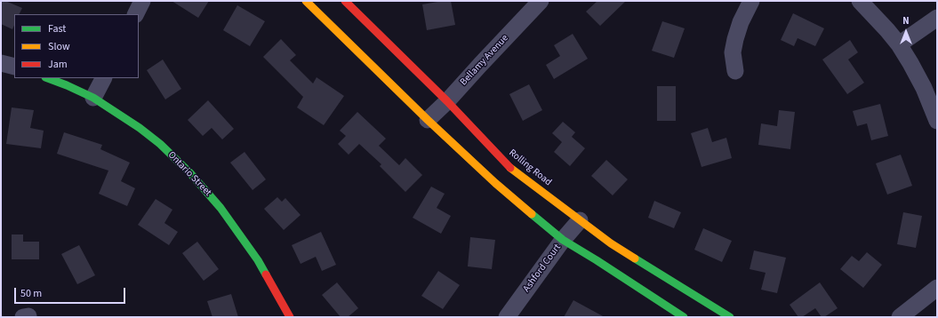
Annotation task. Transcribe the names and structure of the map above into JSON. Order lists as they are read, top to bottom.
{
  "streets": {
    "main road": ["Rolling Road", "Ontario Street"],
    "street": ["Bellamy Avenue", "Ashford Court"]
  },
  "crossings": [
    ["Bellamy Avenue", "Rolling Road"],
    ["Rolling Road", "Ashford Court"]
  ],
  "legend": ["Fast", "Slow", "Jam"],
  "scale_bar": "50 m",
  "north": "top"
}
